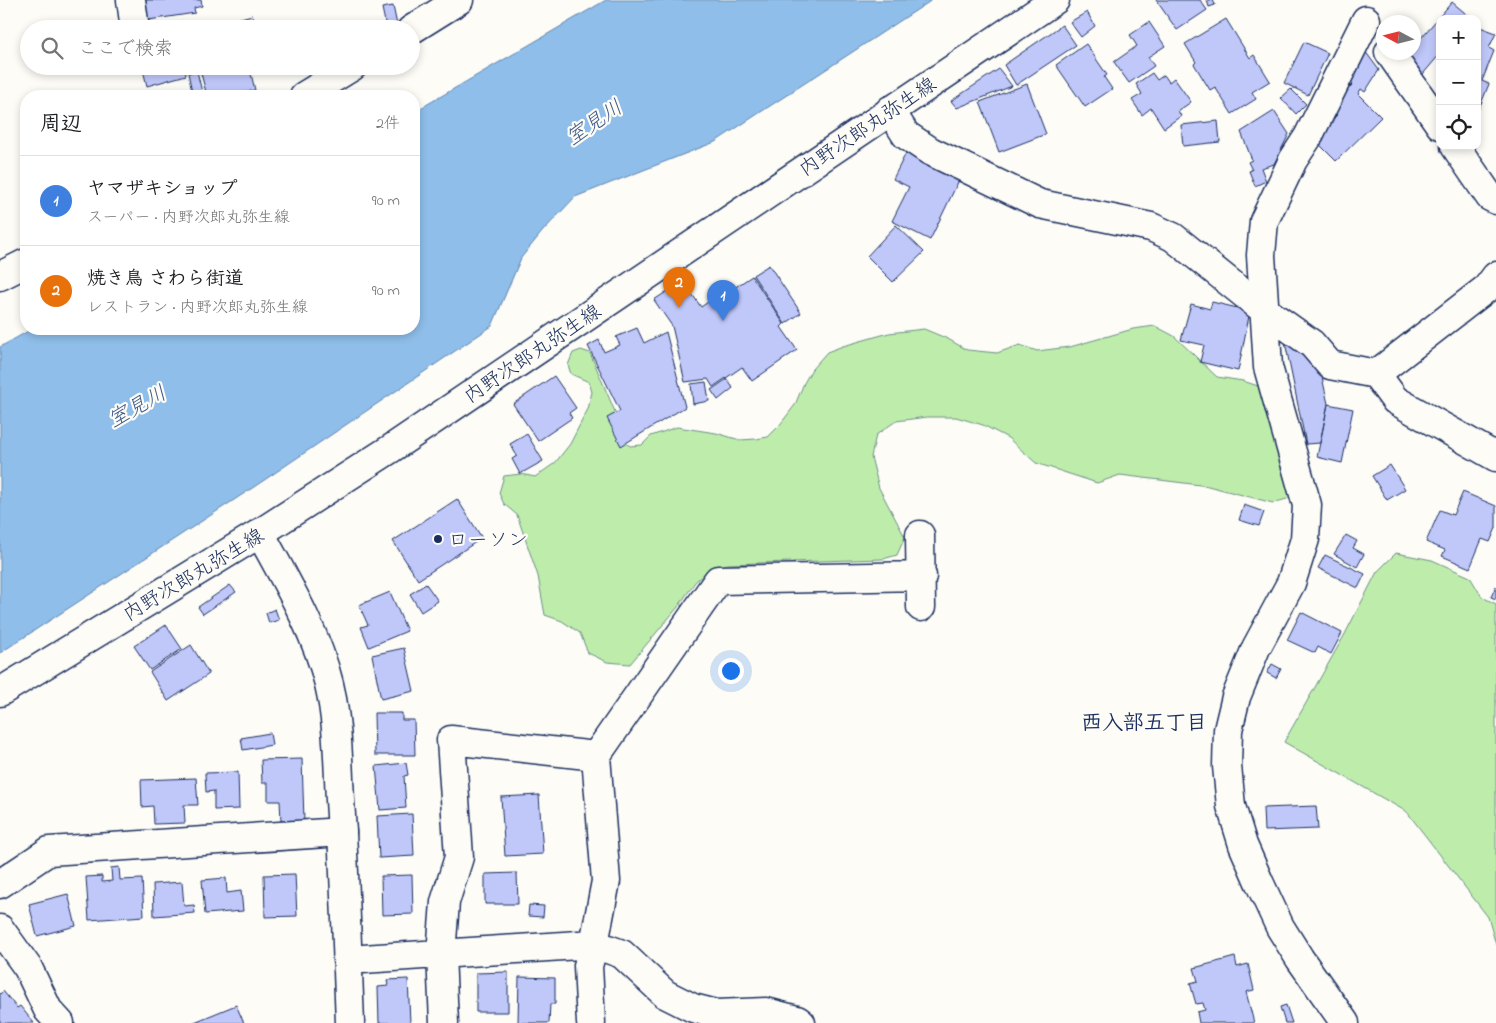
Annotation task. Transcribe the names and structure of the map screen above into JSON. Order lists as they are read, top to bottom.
{
  "streets": {
    "street": ["内野次郎丸弥生線"]
  },
  "districts": ["西入部五丁目"],
  "water": ["室見川"],
  "places": ["ローソン"],
  "north": "left",
  "page": {
    "map_buttons": ["+", "−"],
    "search": "ここで検索",
    "heading": ["周辺", "2件"],
    "list": [
      {
        "mark": "1",
        "name": "ヤマザキショップ",
        "note": "スーパー · 内野次郎丸弥生線",
        "value": "90 m"
      },
      {
        "mark": "2",
        "name": "焼き鳥 さわら街道",
        "note": "レストラン · 内野次郎丸弥生線",
        "value": "90 m"
      }
    ],
    "pins": ["2", "1"]
  }
}
